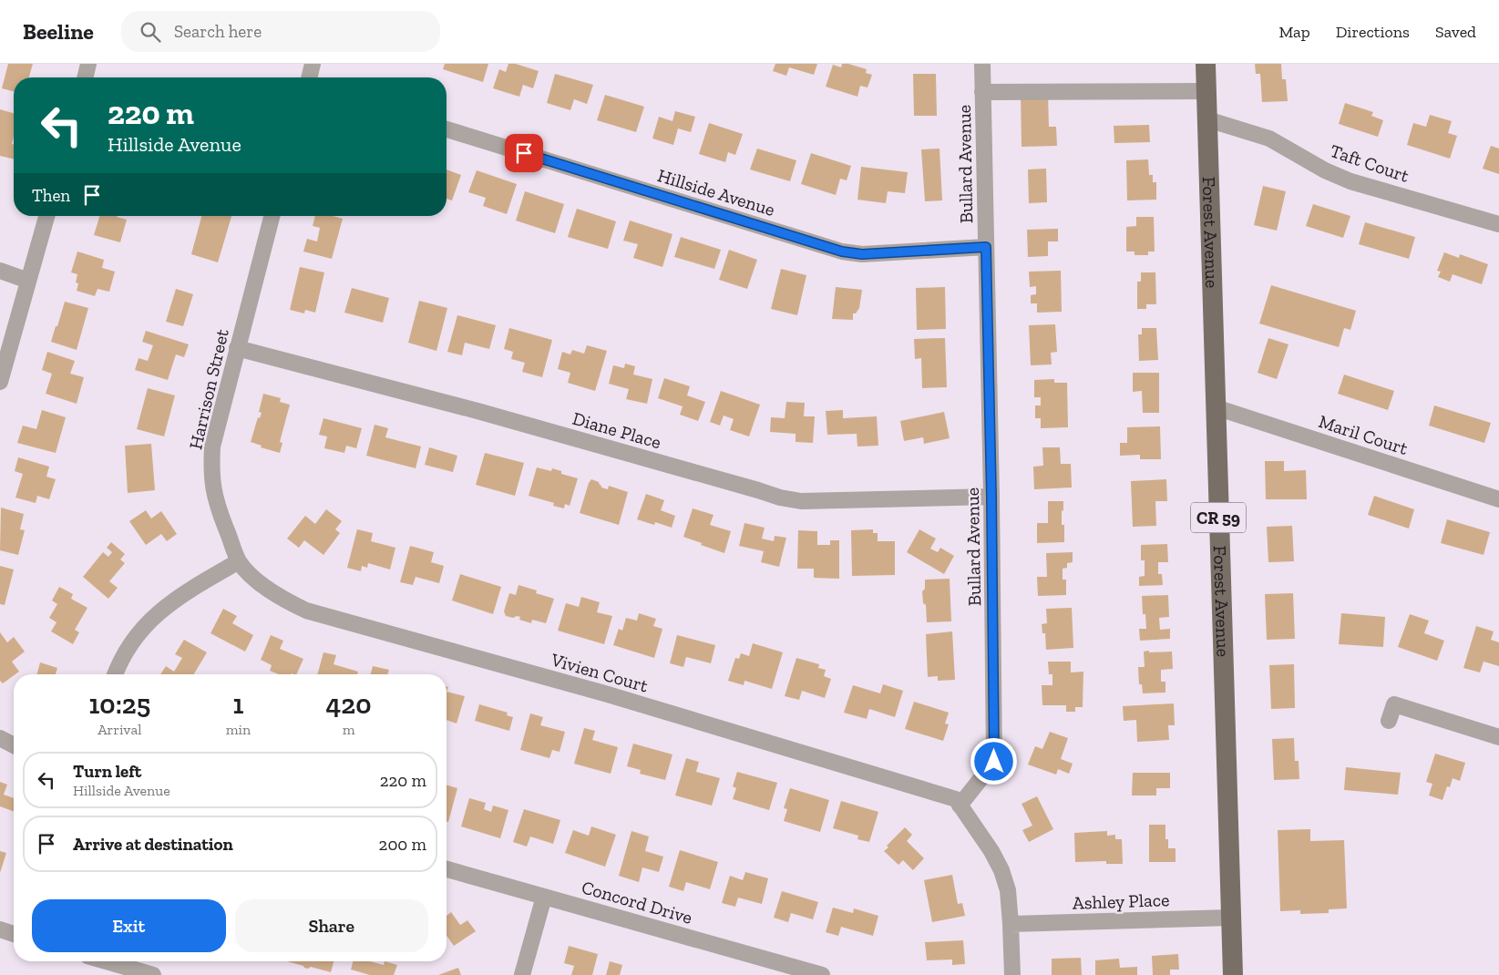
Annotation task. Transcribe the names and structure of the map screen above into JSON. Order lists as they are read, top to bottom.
{
  "streets": {
    "main road": ["Forest Avenue", "CR 59"],
    "street": [
      "Taft Court",
      "Bullard Avenue",
      "Hillside Avenue",
      "Harrison Street",
      "Diane Place",
      "Maril Court",
      "Vivien Court",
      "Ashley Place",
      "Concord Drive"
    ]
  },
  "crossings": [
    ["Taft Court", "Forest Avenue"],
    ["Bullard Avenue", "Hillside Avenue"],
    ["Bullard Avenue", "Diane Place"],
    ["Bullard Avenue", "Vivien Court"],
    ["Forest Avenue", "Maril Court"],
    ["Forest Avenue", "Ashley Place"],
    ["Harrison Street", "Diane Place"],
    ["Harrison Street", "Vivien Court"]
  ],
  "page": {
    "header": "Beeline",
    "search": "Search here",
    "nav": ["Map", "Directions", "Saved"],
    "turn": ["220 m", "Hillside Avenue"],
    "then": "Then",
    "eta": [
      "10:25",
      "Arrival",
      "1",
      "min",
      "420",
      "m"
    ],
    "list": [
      {
        "name": "Turn left",
        "note": "Hillside Avenue",
        "value": "220 m"
      },
      {
        "name": "Arrive at destination",
        "value": "200 m"
      }
    ],
    "buttons": ["Exit", "Share"]
  }
}
